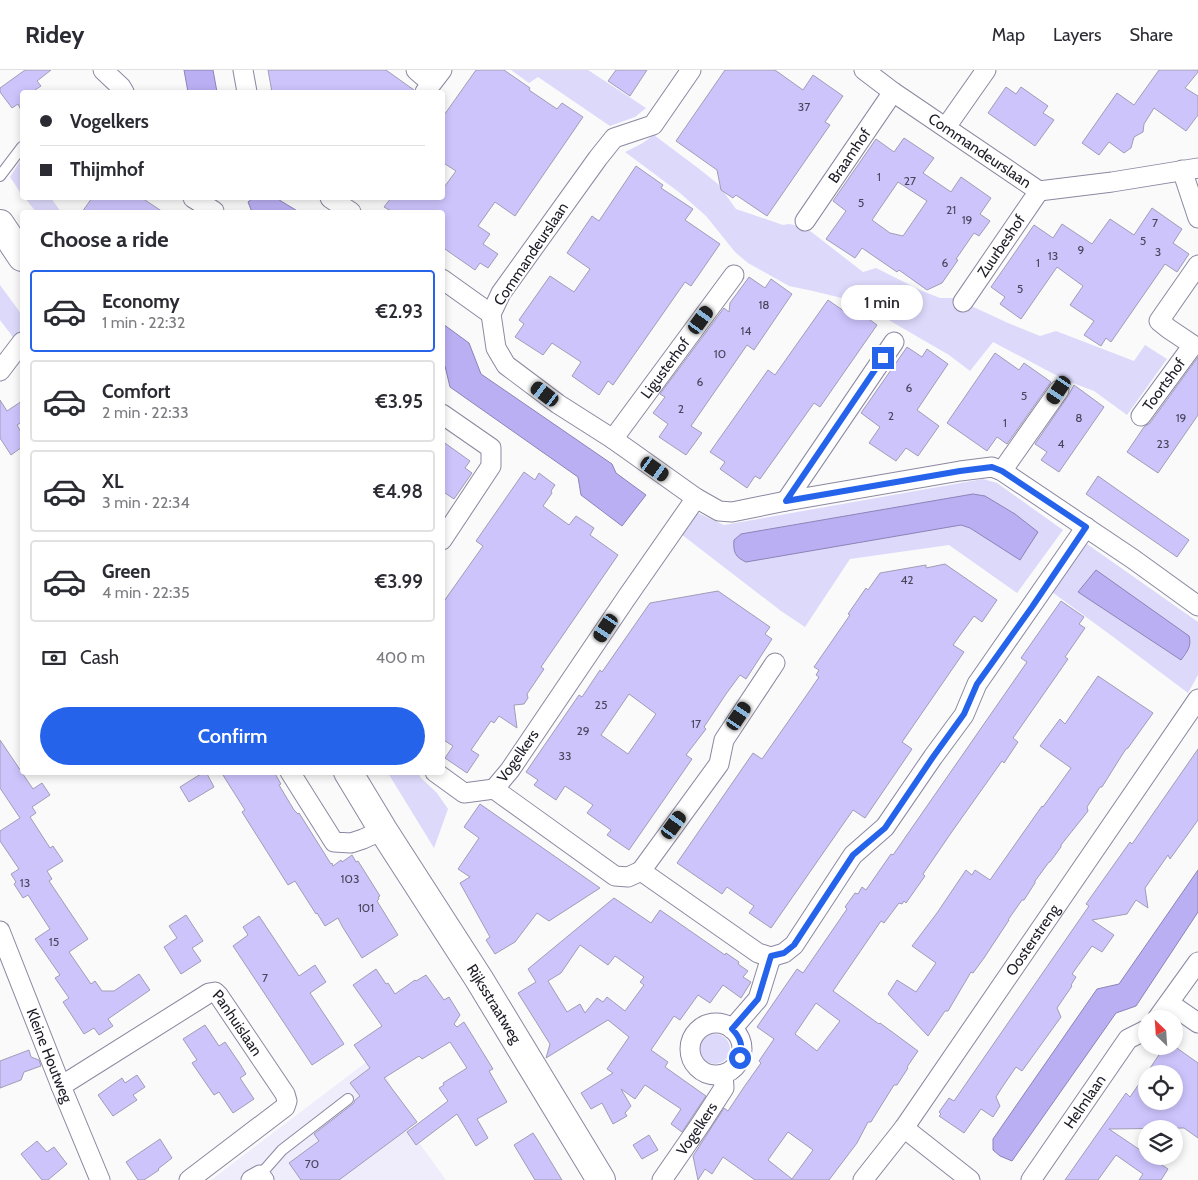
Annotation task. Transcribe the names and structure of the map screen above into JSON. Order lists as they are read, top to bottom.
{
  "streets": {
    "main road": ["Rijksstraatweg"],
    "street": [
      "Commandeurslaan",
      "Braamhof",
      "Zuurbeshof",
      "Ligusterhof",
      "Toortshof",
      "Vogelkers",
      "Oosterstreng",
      "Panhuislaan",
      "Kleine Houtweg",
      "Helmlaan"
    ]
  },
  "crossings": [
    ["Commandeurslaan", "Braamhof"],
    ["Commandeurslaan", "Zuurbeshof"],
    ["Commandeurslaan", "Ligusterhof"],
    ["Commandeurslaan", "Vogelkers"],
    ["Panhuislaan", "Kleine Houtweg"]
  ],
  "house_numbers": [
    "37",
    "1",
    "27",
    "5",
    "21",
    "19",
    "7",
    "5",
    "9",
    "3",
    "13",
    "6",
    "1",
    "5",
    "18",
    "14",
    "10",
    "6",
    "6",
    "5",
    "2",
    "2",
    "8",
    "19",
    "1",
    "4",
    "23",
    "42",
    "25",
    "17",
    "29",
    "33",
    "103",
    "13",
    "101",
    "15",
    "7",
    "70"
  ],
  "north": "top left",
  "page": {
    "header": "Ridey",
    "nav": ["Map", "Layers", "Share"],
    "banner": ["Vogelkers", "Thijmhof"],
    "heading": "Choose a ride",
    "list": [
      {
        "name": "Economy",
        "note": "1 min · 22:32",
        "value": "€2.93"
      },
      {
        "name": "Comfort",
        "note": "2 min · 22:33",
        "value": "€3.95"
      },
      {
        "name": "XL",
        "note": "3 min · 22:34",
        "value": "€4.98"
      },
      {
        "name": "Green",
        "note": "4 min · 22:35",
        "value": "€3.99"
      }
    ],
    "bubble": "1 min",
    "pay": ["Cash", "400 m"],
    "buttons": "Confirm"
  }
}
